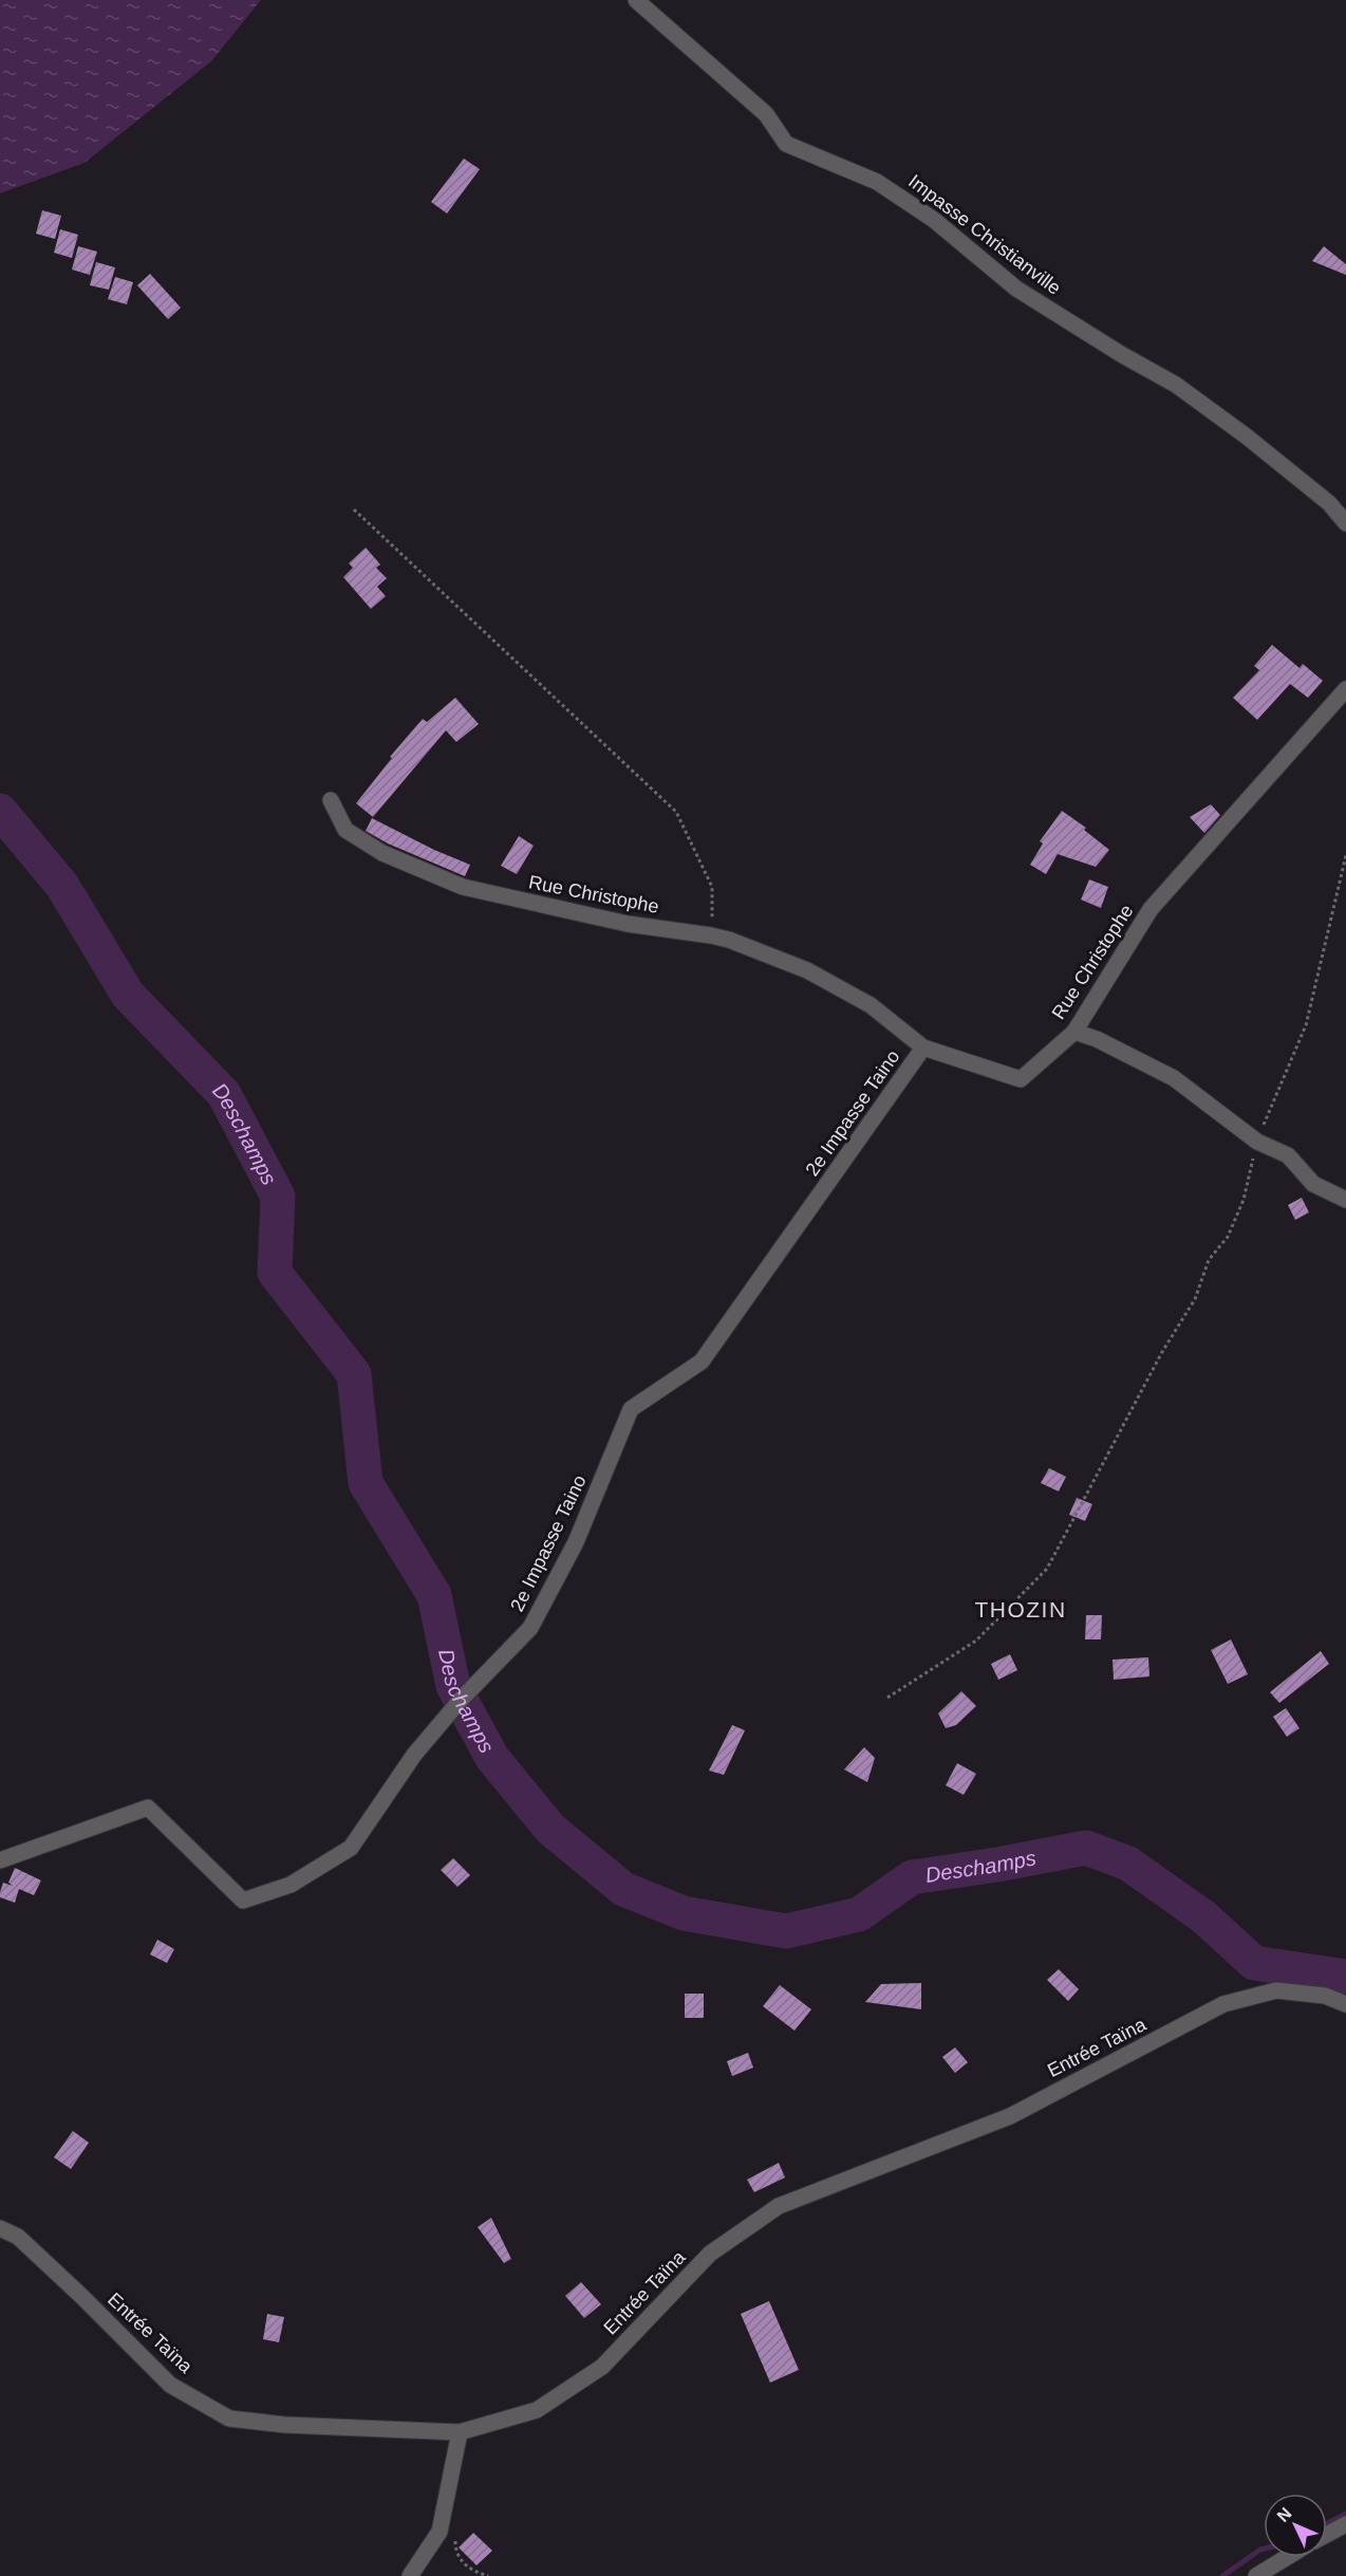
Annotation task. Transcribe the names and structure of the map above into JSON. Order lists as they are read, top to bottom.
{
  "streets": {
    "street": [
      "Impasse Christianville",
      "Rue Christophe",
      "2e Impasse Taino",
      "Entrée Taïna"
    ]
  },
  "crossings": [
    ["Rue Christophe", "2e Impasse Taino"]
  ],
  "districts": ["THOZIN"],
  "water": ["Deschamps"],
  "north": "top left"
}
